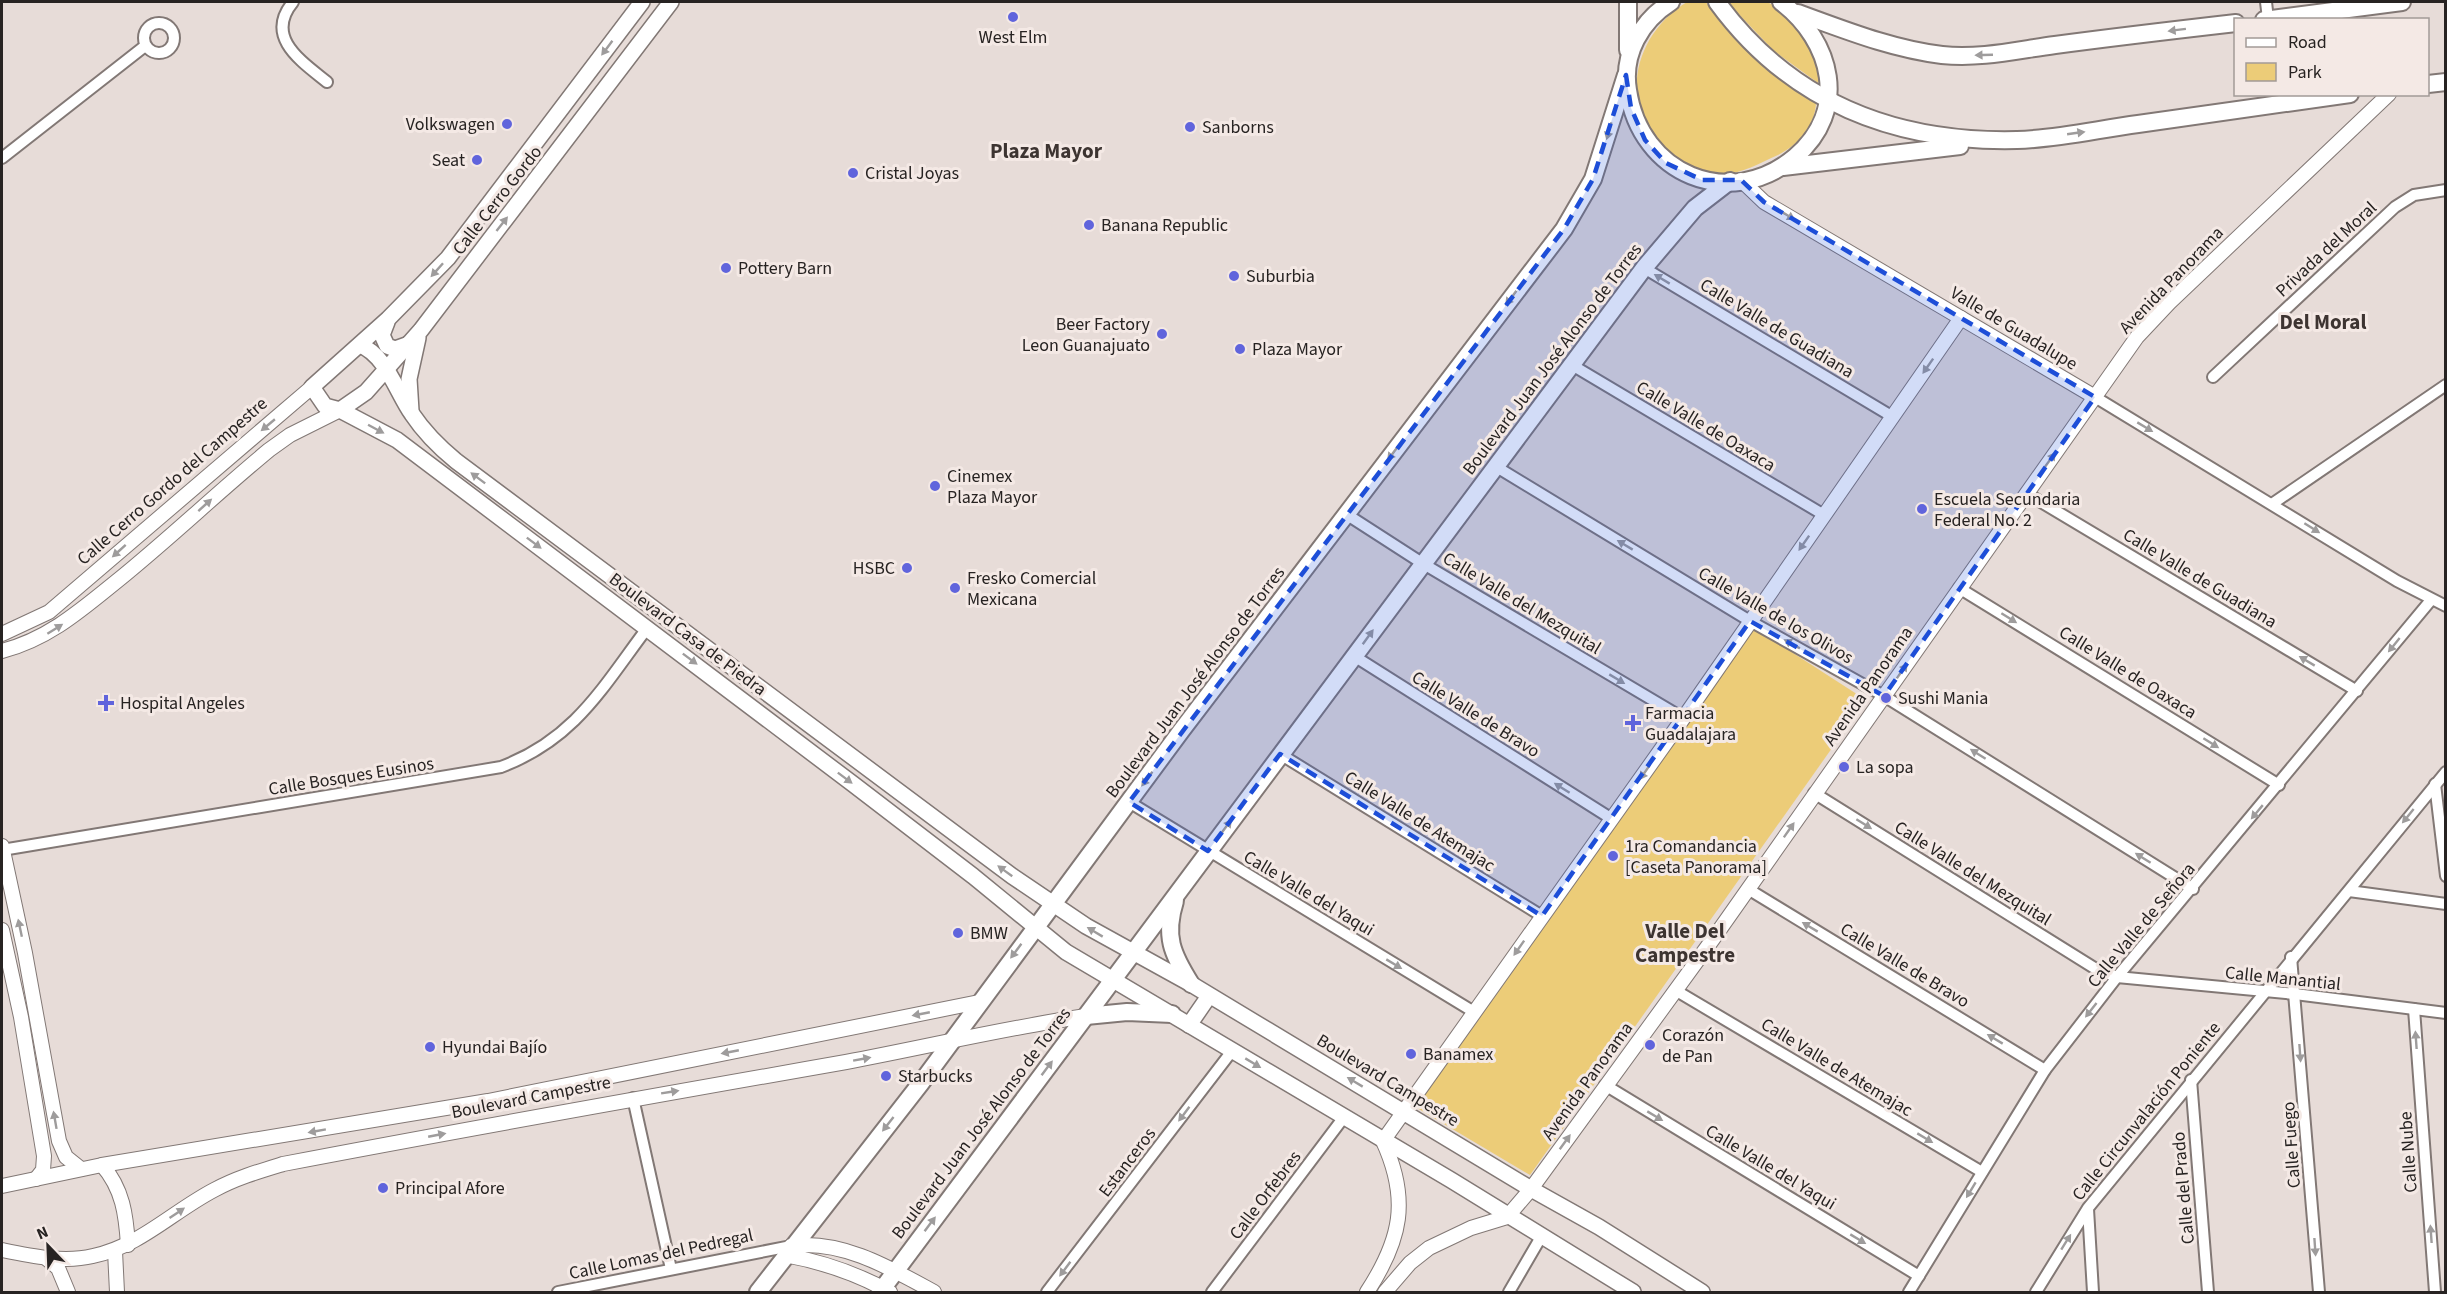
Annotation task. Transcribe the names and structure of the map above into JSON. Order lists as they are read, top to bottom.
{
  "streets": {
    "main road": [
      "Calle Cerro Gordo",
      "Boulevard Juan José Alonso de Torres",
      "Calle Cerro Gordo del Campestre",
      "Boulevard Casa de Piedra",
      "Boulevard Campestre"
    ],
    "street": [
      "Privada del Moral",
      "Avenida Panorama",
      "Calle Valle de Guadiana",
      "Valle de Guadalupe",
      "Calle Valle de Oaxaca",
      "Calle Valle del Mezquital",
      "Calle Valle de los Olivos",
      "Calle Valle de Bravo",
      "Calle Bosques Eusinos",
      "Calle Valle de Atemajac",
      "Calle Valle del Yaqui",
      "Calle Valle de Señora",
      "Calle Manantial",
      "Calle Circunvalación Poniente",
      "Calle Fuego",
      "Calle Nube",
      "Estanceros",
      "Calle del Prado",
      "Calle Orfebres",
      "Calle Lomas del Pedregal"
    ]
  },
  "crossings": [
    ["Calle Cerro Gordo", "Calle Cerro Gordo del Campestre"],
    ["Calle Cerro Gordo", "Boulevard Casa de Piedra"],
    ["Avenida Panorama", "Calle Valle de Guadiana"],
    ["Avenida Panorama", "Valle de Guadalupe"],
    ["Avenida Panorama", "Calle Valle de Oaxaca"],
    ["Avenida Panorama", "Calle Valle del Mezquital"],
    ["Avenida Panorama", "Calle Valle de los Olivos"],
    ["Avenida Panorama", "Calle Valle de Bravo"],
    ["Avenida Panorama", "Calle Valle de Atemajac"],
    ["Avenida Panorama", "Calle Valle del Yaqui"],
    ["Avenida Panorama", "Boulevard Campestre"],
    ["Calle Valle de Guadiana", "Boulevard Juan José Alonso de Torres"],
    ["Calle Valle de Guadiana", "Calle Valle de Señora"],
    ["Valle de Guadalupe", "Boulevard Juan José Alonso de Torres"],
    ["Valle de Guadalupe", "Calle Valle de Señora"],
    ["Boulevard Juan José Alonso de Torres", "Calle Valle de Oaxaca"],
    ["Boulevard Juan José Alonso de Torres", "Calle Valle del Mezquital"],
    ["Boulevard Juan José Alonso de Torres", "Calle Valle de los Olivos"],
    ["Boulevard Juan José Alonso de Torres", "Boulevard Casa de Piedra"],
    ["Boulevard Juan José Alonso de Torres", "Calle Valle de Bravo"],
    ["Boulevard Juan José Alonso de Torres", "Calle Valle de Atemajac"],
    ["Boulevard Juan José Alonso de Torres", "Calle Valle del Yaqui"],
    ["Boulevard Juan José Alonso de Torres", "Boulevard Campestre"],
    ["Boulevard Juan José Alonso de Torres", "Calle Lomas del Pedregal"],
    ["Calle Valle de Oaxaca", "Calle Valle de Señora"],
    ["Calle Cerro Gordo del Campestre", "Boulevard Casa de Piedra"],
    ["Calle Valle del Mezquital", "Calle Valle de Señora"],
    ["Calle Valle del Mezquital", "Calle Manantial"],
    ["Calle Valle de los Olivos", "Calle Valle de Señora"],
    ["Boulevard Casa de Piedra", "Calle Bosques Eusinos"],
    ["Boulevard Casa de Piedra", "Boulevard Campestre"],
    ["Calle Valle de Bravo", "Calle Valle de Señora"],
    ["Calle Valle de Atemajac", "Calle Valle de Señora"],
    ["Calle Valle del Yaqui", "Calle Valle de Señora"],
    ["Calle Valle de Señora", "Calle Manantial"],
    ["Calle Manantial", "Calle Circunvalación Poniente"],
    ["Calle Manantial", "Calle Fuego"],
    ["Calle Manantial", "Calle Nube"],
    ["Calle Circunvalación Poniente", "Calle del Prado"]
  ],
  "one_way": [
    "Calle Valle de Guadiana",
    "Valle de Guadalupe",
    "Calle Valle de Oaxaca",
    "Calle Cerro Gordo del Campestre",
    "Calle Valle del Mezquital",
    "Calle Valle de los Olivos",
    "Calle Valle de Bravo",
    "Calle Valle de Atemajac",
    "Calle Valle del Yaqui",
    "Calle Valle de Señora",
    "Calle Fuego",
    "Calle Nube",
    "Estanceros"
  ],
  "districts": ["Plaza Mayor", "Del Moral", "Valle Del Campestre"],
  "places": {
    "other": [
      "West Elm",
      "Volkswagen",
      "Sanborns",
      "Seat",
      "Cristal Joyas",
      "Banana Republic",
      "Pottery Barn",
      "Suburbia",
      "Beer Factory Leon Guanajuato",
      "Plaza Mayor",
      "Cinemex Plaza Mayor",
      "Escuela Secundaria Federal No. 2",
      "HSBC",
      "Fresko Comercial Mexicana",
      "Sushi Mania",
      "La sopa",
      "1ra Comandancia [Caseta Panorama]",
      "BMW",
      "Corazón de Pan",
      "Hyundai Bajío",
      "Banamex",
      "Starbucks",
      "Principal Afore"
    ],
    "health": ["Hospital Angeles", "Farmacia Guadalajara"]
  },
  "legend": ["Road", "Park"],
  "north": "top left"
}
